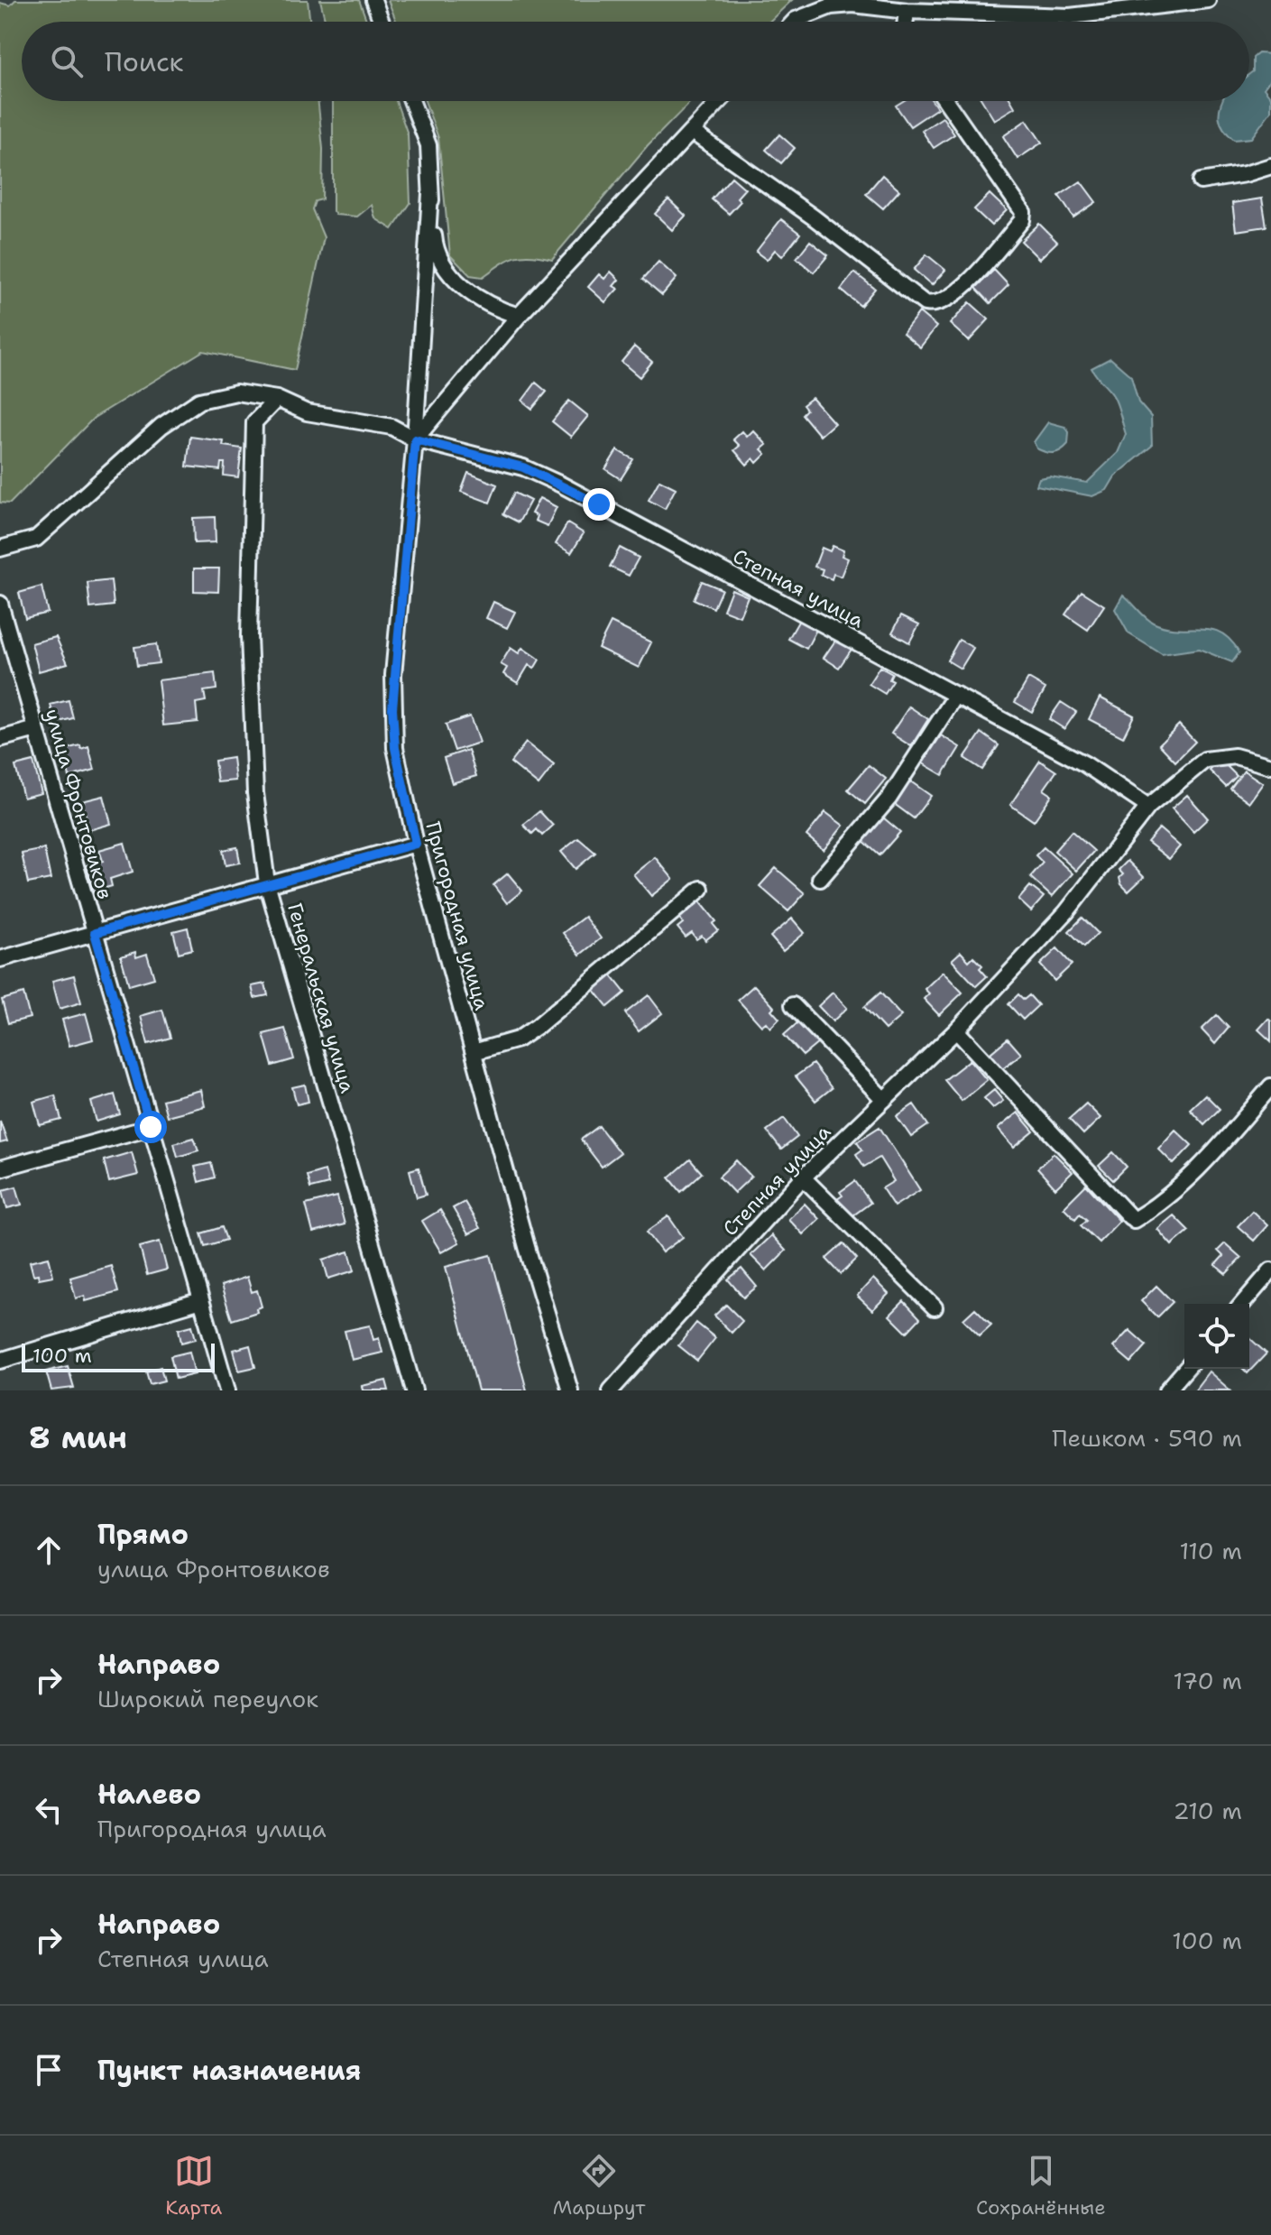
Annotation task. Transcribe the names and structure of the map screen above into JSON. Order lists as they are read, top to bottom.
{
  "streets": {
    "street": [
      "Степная улица",
      "улица Фронтовиков",
      "Пригородная улица",
      "Генеральская улица"
    ]
  },
  "crossings": [
    ["Степная улица", "Пригородная улица"],
    ["Степная улица", "Генеральская улица"]
  ],
  "scale_bar": "100 m",
  "page": {
    "search": "Поиск",
    "scale": "100 m",
    "heading": ["8 мин", "Пешком · 590 m"],
    "list": [
      ["Прямо", "улица Фронтовиков", "110 m"],
      ["Направо", "Широкий переулок", "170 m"],
      ["Налево", "Пригородная улица", "210 m"],
      ["Направо", "Степная улица", "100 m"],
      "Пункт назначения"
    ],
    "nav": ["Карта", "Маршрут", "Сохранённые"]
  }
}
